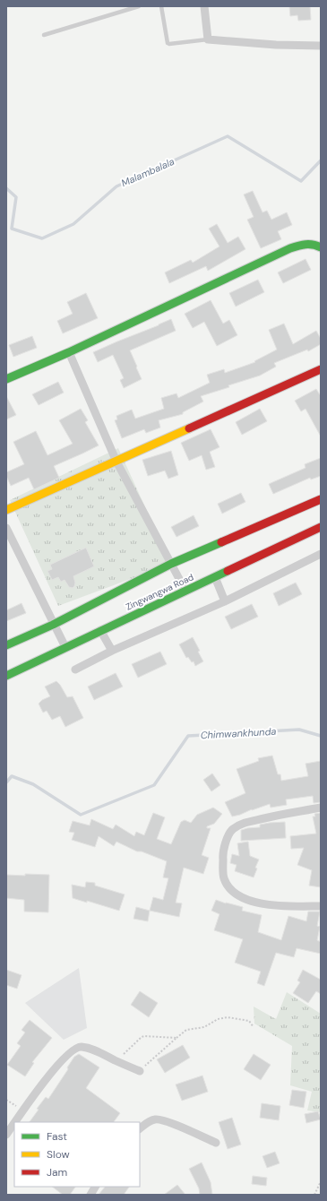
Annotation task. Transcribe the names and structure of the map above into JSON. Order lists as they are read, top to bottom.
{
  "streets": {
    "street": ["Zingwangwa Road"]
  },
  "water": ["Malambalala", "Chimwankhunda"],
  "legend": ["Fast", "Slow", "Jam"]
}
